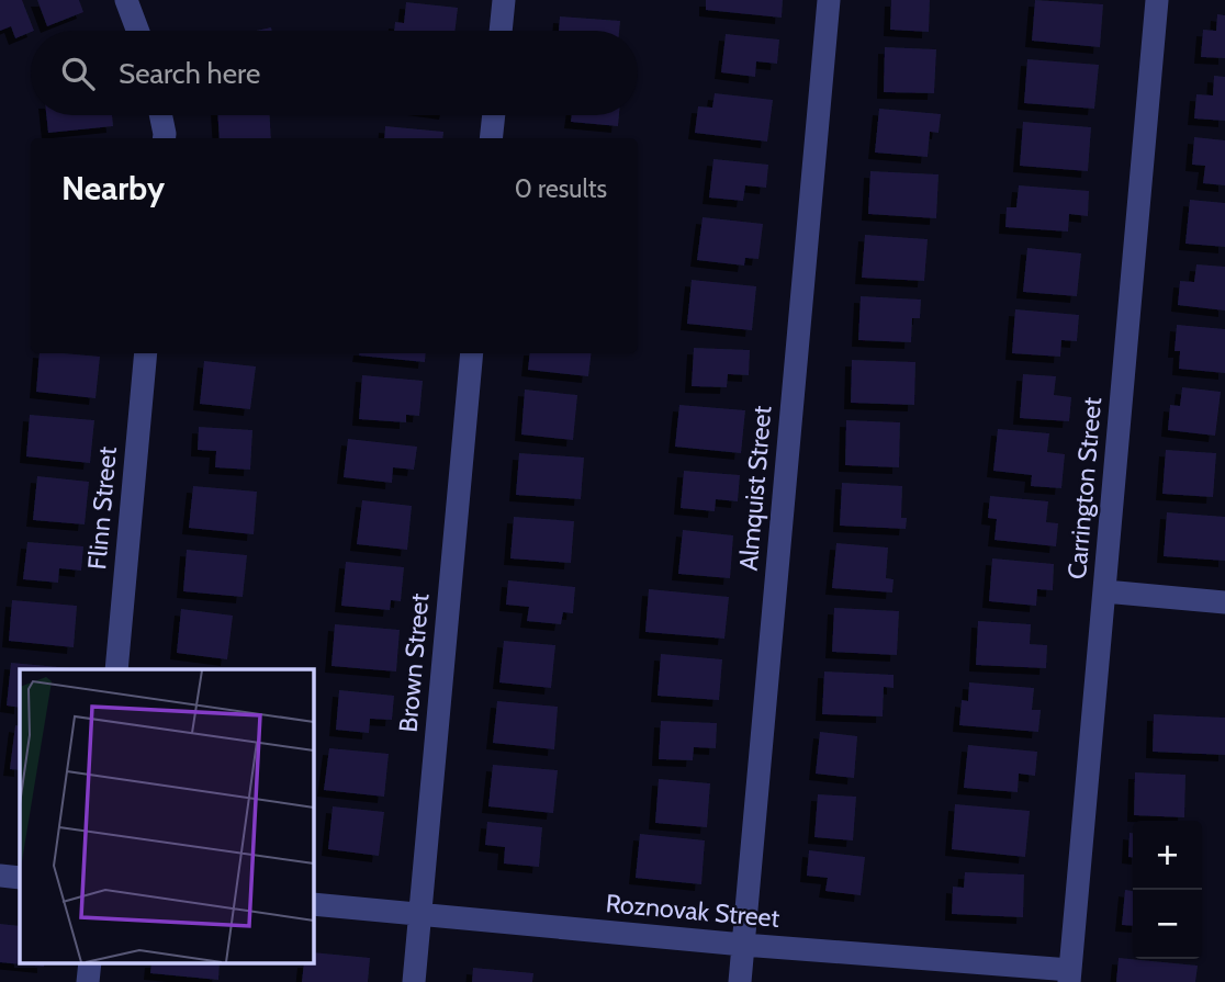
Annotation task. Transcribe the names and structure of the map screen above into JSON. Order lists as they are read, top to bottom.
{
  "streets": {
    "street": [
      "Almquist Street",
      "Carrington Street",
      "Flinn Street",
      "Brown Street",
      "Roznovak Street"
    ]
  },
  "crossings": [
    ["Almquist Street", "Roznovak Street"],
    ["Carrington Street", "Roznovak Street"],
    ["Brown Street", "Roznovak Street"]
  ],
  "page": {
    "search": "Search here",
    "heading": ["Nearby", "0 results"],
    "map_buttons": ["+", "−"]
  }
}
